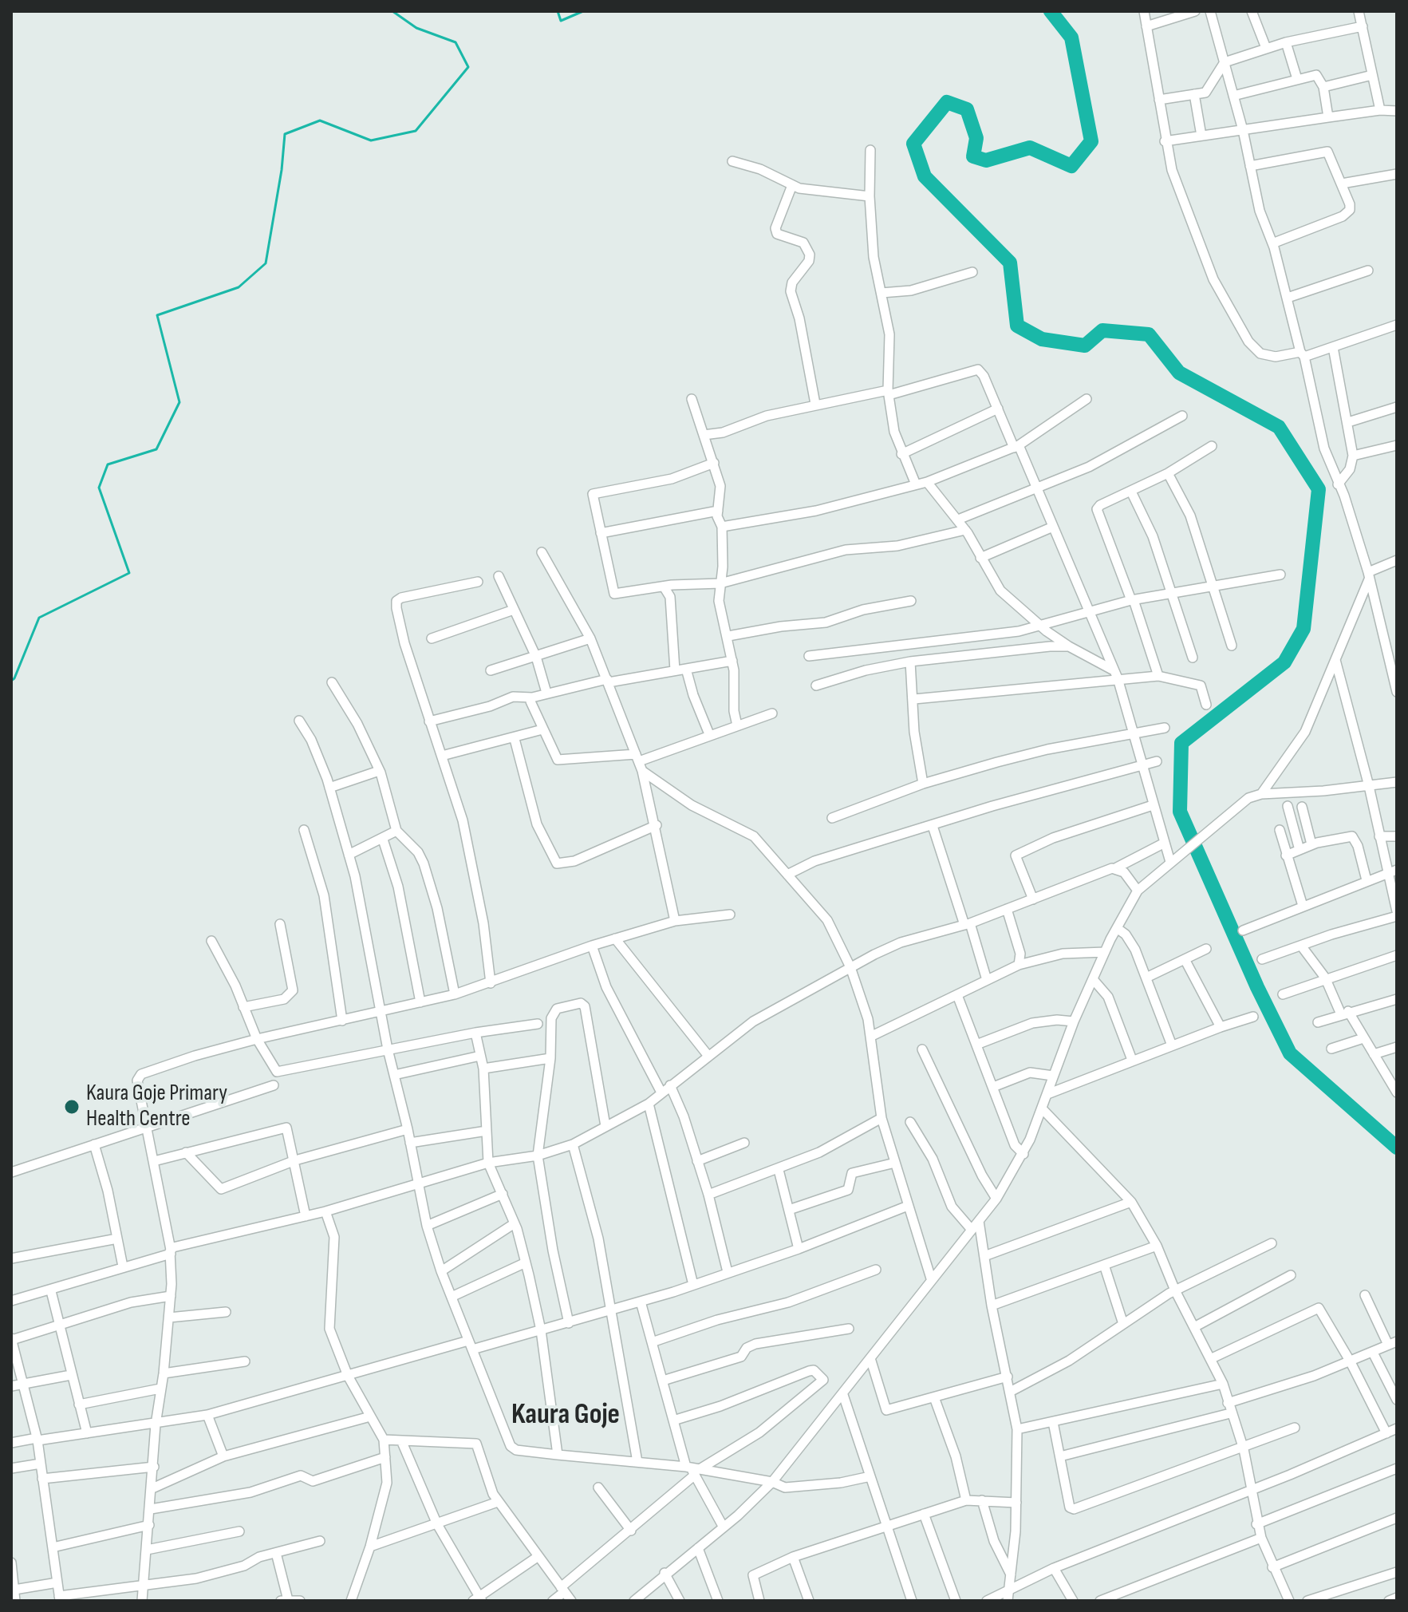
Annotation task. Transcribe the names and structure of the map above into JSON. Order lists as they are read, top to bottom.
{
  "districts": ["Kaura Goje"],
  "places": ["Kaura Goje Primary Health Centre"]
}
